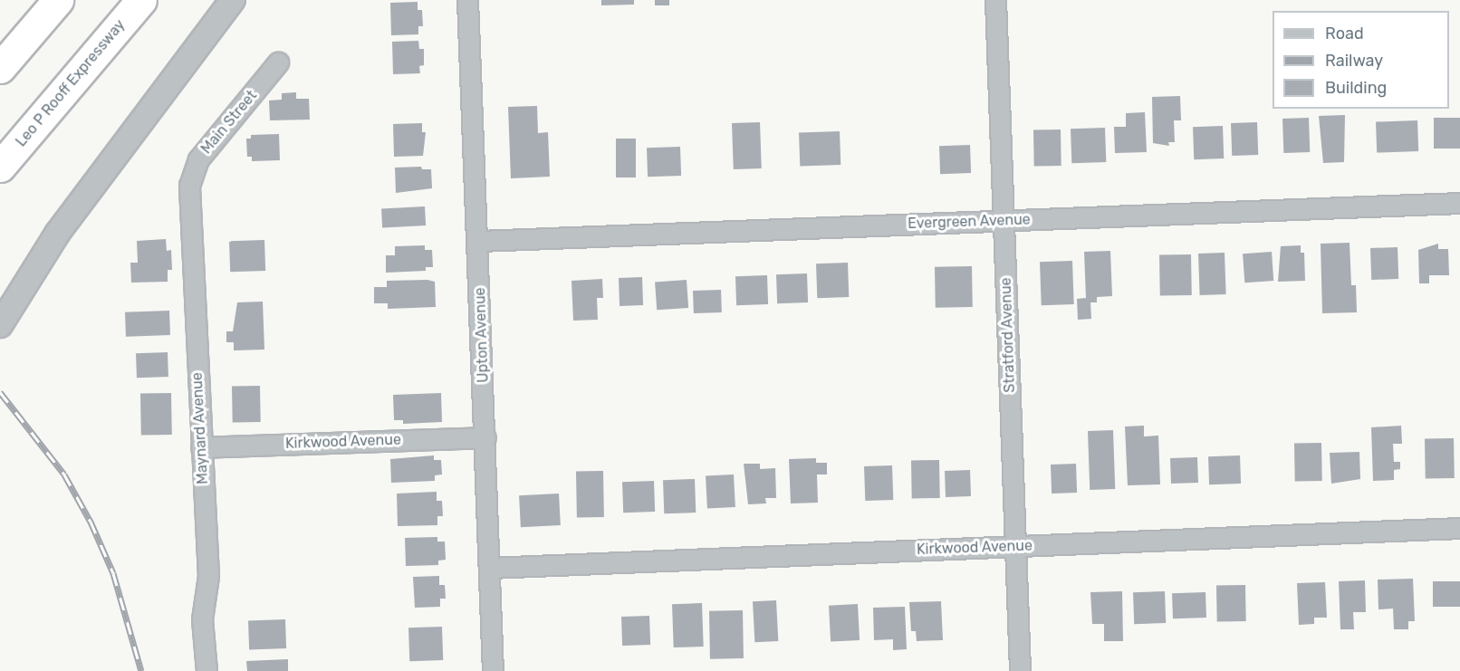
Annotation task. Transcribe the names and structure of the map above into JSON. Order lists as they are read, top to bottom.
{
  "streets": {
    "highway": ["Leo P Rooff Expressway"],
    "street": [
      "Main Street",
      "Evergreen Avenue",
      "Upton Avenue",
      "Stratford Avenue",
      "Maynard Avenue",
      "Kirkwood Avenue"
    ]
  },
  "crossings": [
    ["Main Street", "Maynard Avenue"],
    ["Evergreen Avenue", "Upton Avenue"],
    ["Evergreen Avenue", "Stratford Avenue"],
    ["Upton Avenue", "Kirkwood Avenue"],
    ["Stratford Avenue", "Kirkwood Avenue"],
    ["Maynard Avenue", "Kirkwood Avenue"]
  ],
  "legend": ["Road", "Railway", "Building"]
}
